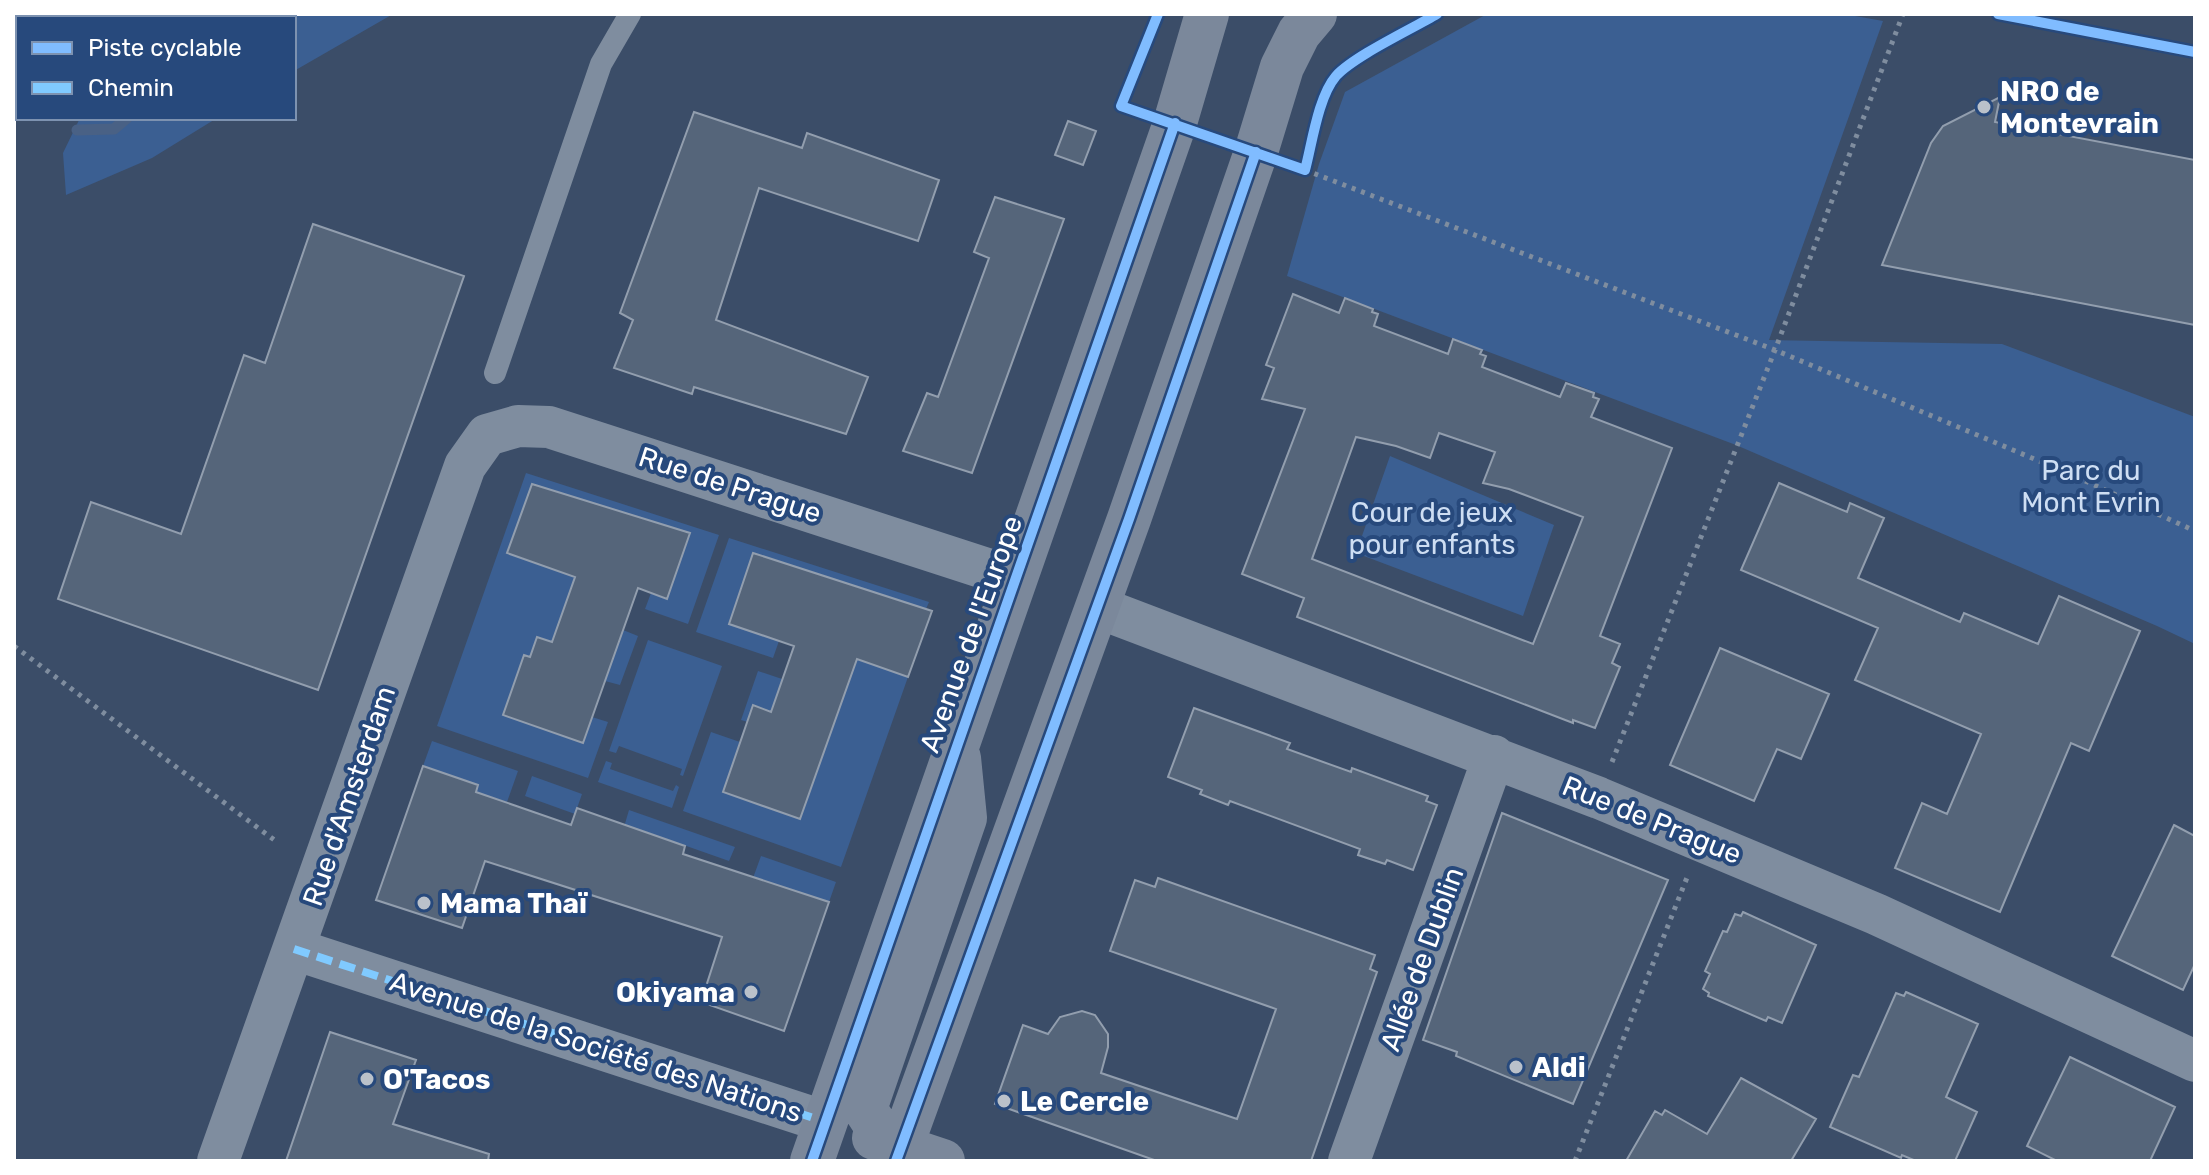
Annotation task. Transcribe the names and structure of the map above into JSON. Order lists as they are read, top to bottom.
{
  "streets": {
    "main road": ["Avenue de l'Europe", "Avenue de la Société des Nations"],
    "street": ["Rue de Prague", "Rue d'Amsterdam", "Allée de Dublin"]
  },
  "crossings": [
    ["Rue de Prague", "Avenue de l'Europe"],
    ["Rue de Prague", "Rue d'Amsterdam"],
    ["Rue de Prague", "Allée de Dublin"],
    ["Avenue de l'Europe", "Avenue de la Société des Nations"],
    ["Rue d'Amsterdam", "Avenue de la Société des Nations"]
  ],
  "parks": ["Parc du Mont Evrin", "Cour de jeux pour enfants"],
  "places": [
    "NRO de Montevrain",
    "Mama Thaï",
    "Okiyama",
    "Aldi",
    "O'Tacos",
    "Le Cercle"
  ],
  "legend": ["Piste cyclable", "Chemin"]
}
